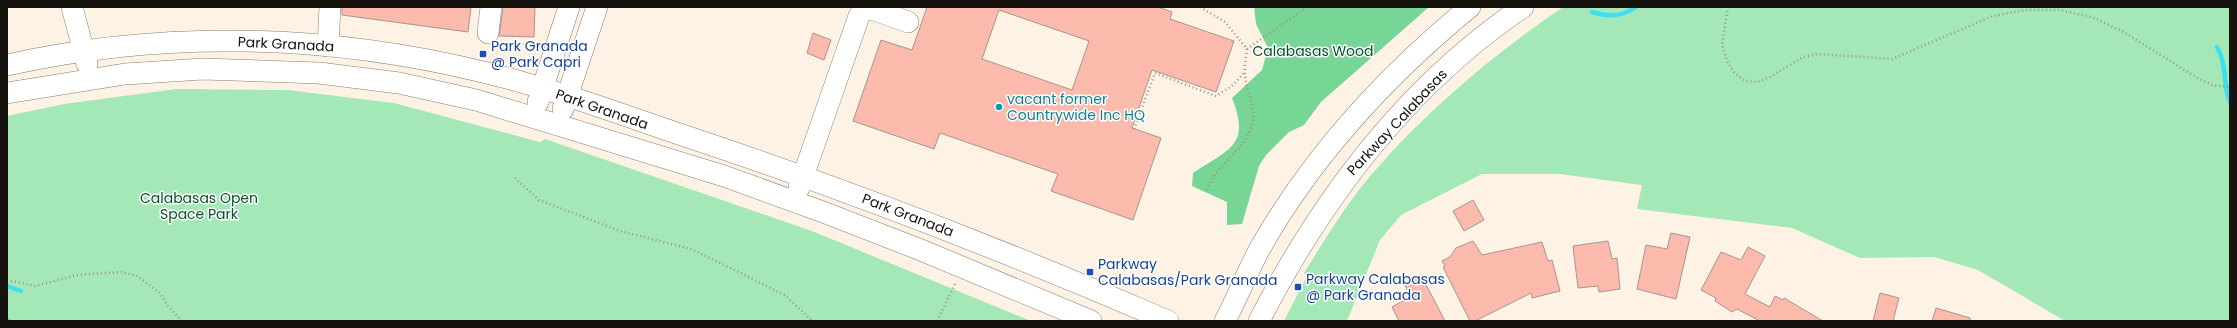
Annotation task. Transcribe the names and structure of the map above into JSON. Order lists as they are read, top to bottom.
{
  "streets": {
    "street": ["Park Granada", "Parkway Calabasas"]
  },
  "parks": ["Calabasas Wood", "Calabasas Open Space Park"],
  "places": {
    "transit": ["Park Granada @ Park Capri", "Parkway Calabasas/Park Granada", "Parkway Calabasas @ Park Granada"],
    "other": ["vacant former Countrywide Inc HQ"]
  }
}
